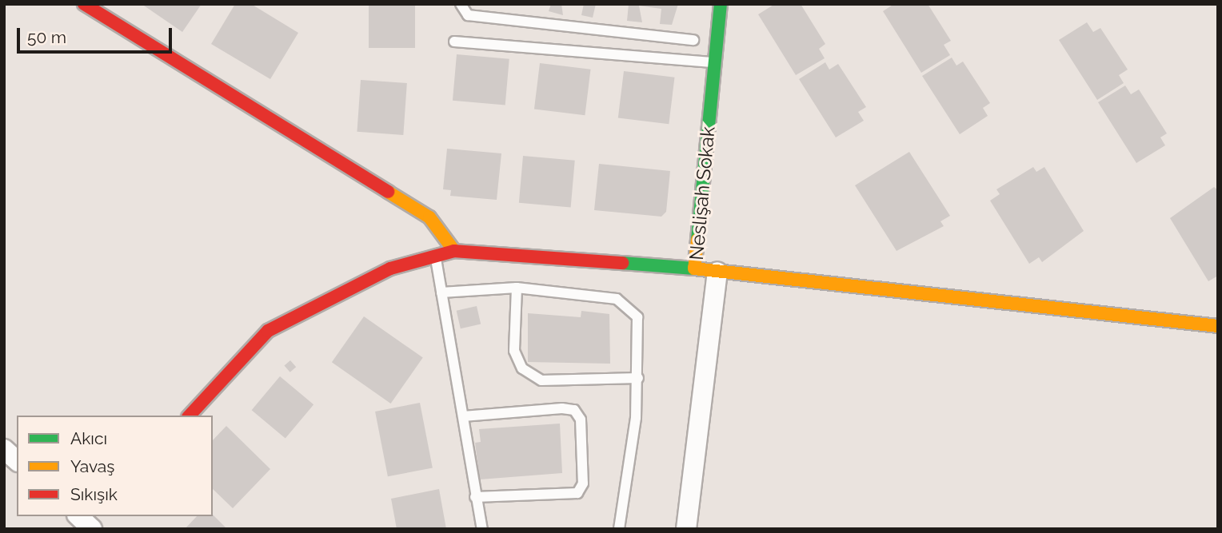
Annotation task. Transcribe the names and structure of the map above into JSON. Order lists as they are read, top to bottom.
{
  "streets": {
    "street": ["Neslişah Sokak"]
  },
  "legend": ["Akıcı", "Yavaş", "Sıkışık"],
  "scale_bar": "50 m"
}
